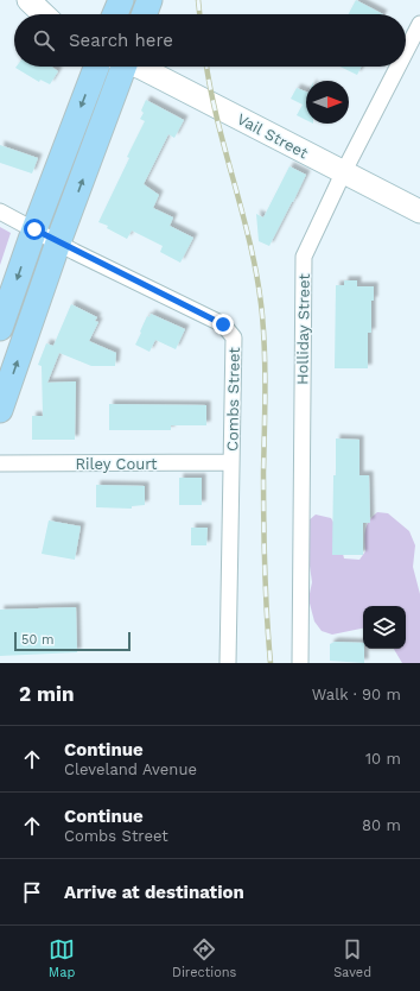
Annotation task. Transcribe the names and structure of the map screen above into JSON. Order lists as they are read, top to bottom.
{
  "streets": {
    "street": [
      "Vail Street",
      "Holliday Street",
      "Combs Street",
      "Riley Court"
    ]
  },
  "crossings": [
    ["Vail Street", "Holliday Street"],
    ["Combs Street", "Riley Court"]
  ],
  "scale_bar": "50 m",
  "north": "right",
  "page": {
    "search": "Search here",
    "scale": "50 m",
    "heading": ["2 min", "Walk · 90 m"],
    "list": [
      ["Continue", "Cleveland Avenue", "10 m"],
      ["Continue", "Combs Street", "80 m"],
      "Arrive at destination"
    ],
    "nav": ["Map", "Directions", "Saved"]
  }
}
